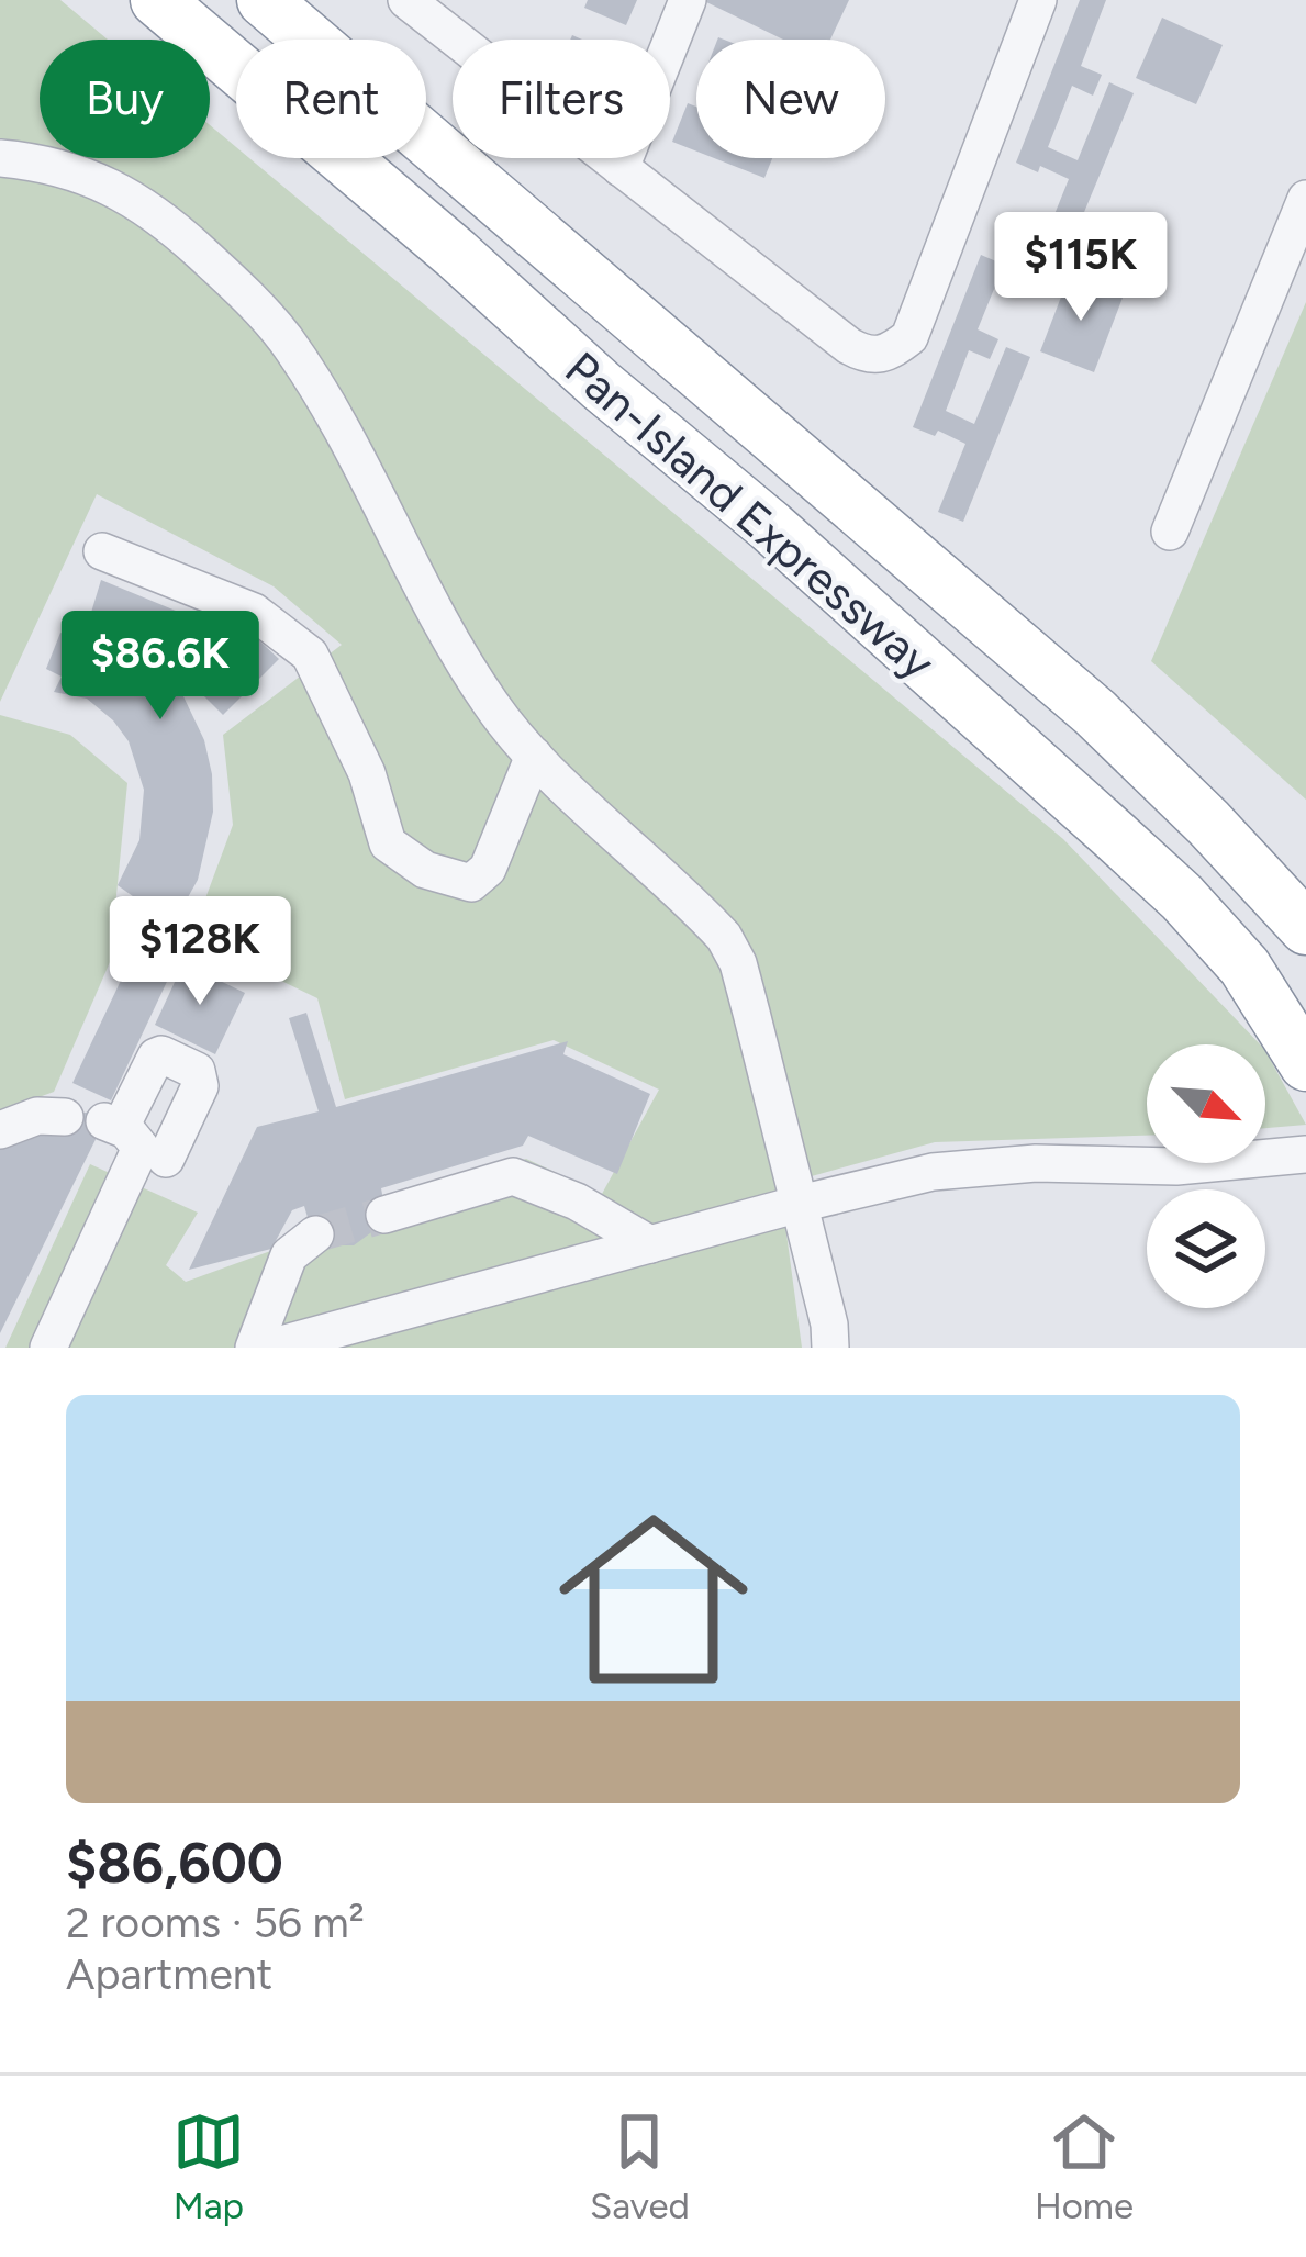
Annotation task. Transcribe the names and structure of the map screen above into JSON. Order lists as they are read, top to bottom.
{
  "streets": {
    "highway": ["Pan-Island Expressway"]
  },
  "north": "bottom right",
  "page": {
    "chip": [
      "Buy",
      "Rent",
      "Filters",
      "New"
    ],
    "price": ["$115K", "$86.6K", "$128K"],
    "list": [
      {
        "name": "$86,600",
        "note": "2 rooms · 56 m² · Apartment"
      }
    ],
    "tabs": ["Map", "Saved", "Home"]
  }
}
